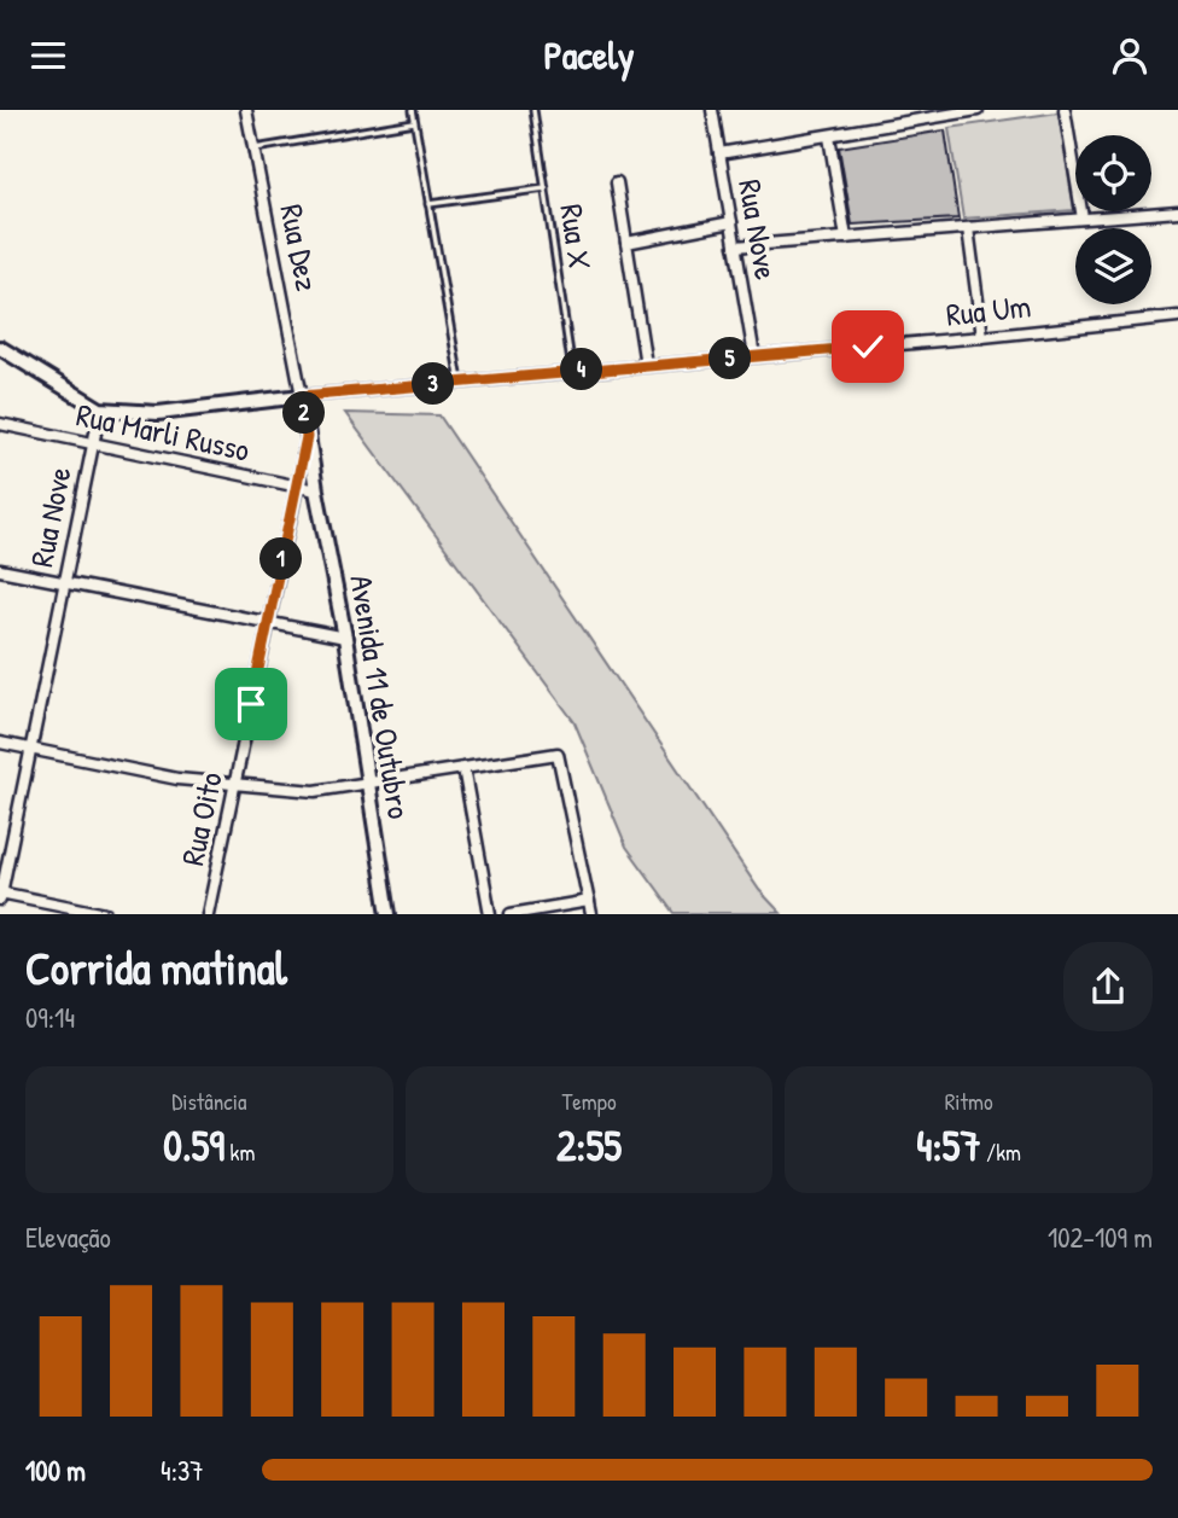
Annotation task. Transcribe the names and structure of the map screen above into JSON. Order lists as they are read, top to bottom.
{
  "streets": {
    "street": [
      "Rua Nove",
      "Rua Dez",
      "Rua Um",
      "Rua Marli Russo",
      "Avenida 11 de Outubro",
      "Rua Oito"
    ],
    "lane": ["Rua X"]
  },
  "crossings": [
    ["Rua Nove", "Rua Um"],
    ["Rua Nove", "Rua Marli Russo"],
    ["Rua X", "Rua Um"],
    ["Rua Dez", "Rua Um"],
    ["Rua Dez", "Avenida 11 de Outubro"],
    ["Rua Um", "Avenida 11 de Outubro"],
    ["Rua Marli Russo", "Avenida 11 de Outubro"],
    ["Rua Marli Russo", "Rua Oito"],
    ["Avenida 11 de Outubro", "Rua Oito"]
  ],
  "page": {
    "header": "Pacely",
    "pins": [
      "5",
      "4",
      "3",
      "2",
      "1"
    ],
    "heading": ["Corrida matinal", "09:14"],
    "stats": [
      ["Distância", "0.59 km"],
      ["Tempo", "2:55"],
      ["Ritmo", "4:57 /km"]
    ],
    "chart": ["Elevação", "102–109 m"],
    "list": [
      {
        "name": "100 m",
        "note": "4:37"
      }
    ]
  }
}
